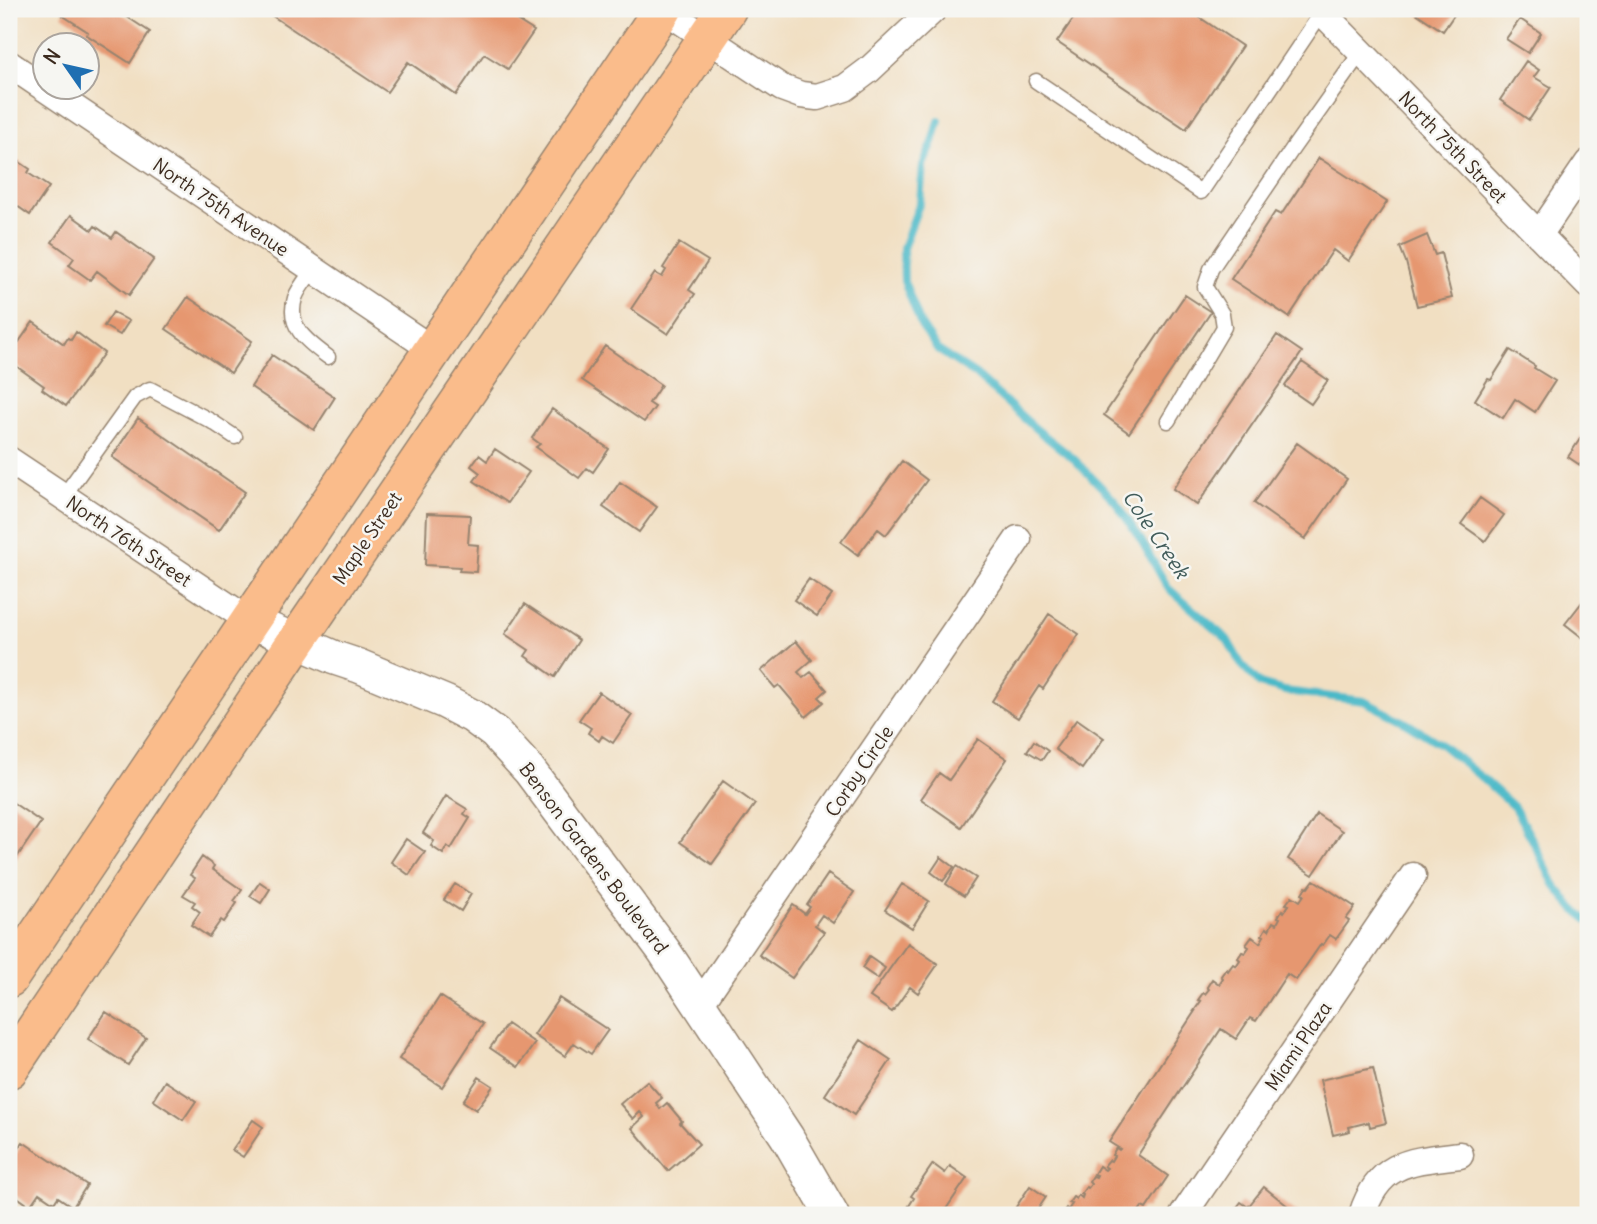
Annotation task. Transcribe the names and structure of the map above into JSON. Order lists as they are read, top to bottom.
{
  "streets": {
    "main road": ["Maple Street"],
    "street": [
      "North 75th Street",
      "North 75th Avenue",
      "North 76th Street",
      "Corby Circle",
      "Benson Gardens Boulevard",
      "Miami Plaza"
    ]
  },
  "crossings": [
    ["Maple Street", "Benson Gardens Boulevard"],
    ["North 76th Street", "Benson Gardens Boulevard"],
    ["Corby Circle", "Benson Gardens Boulevard"]
  ],
  "water": ["Cole Creek"],
  "north": "top left"
}
